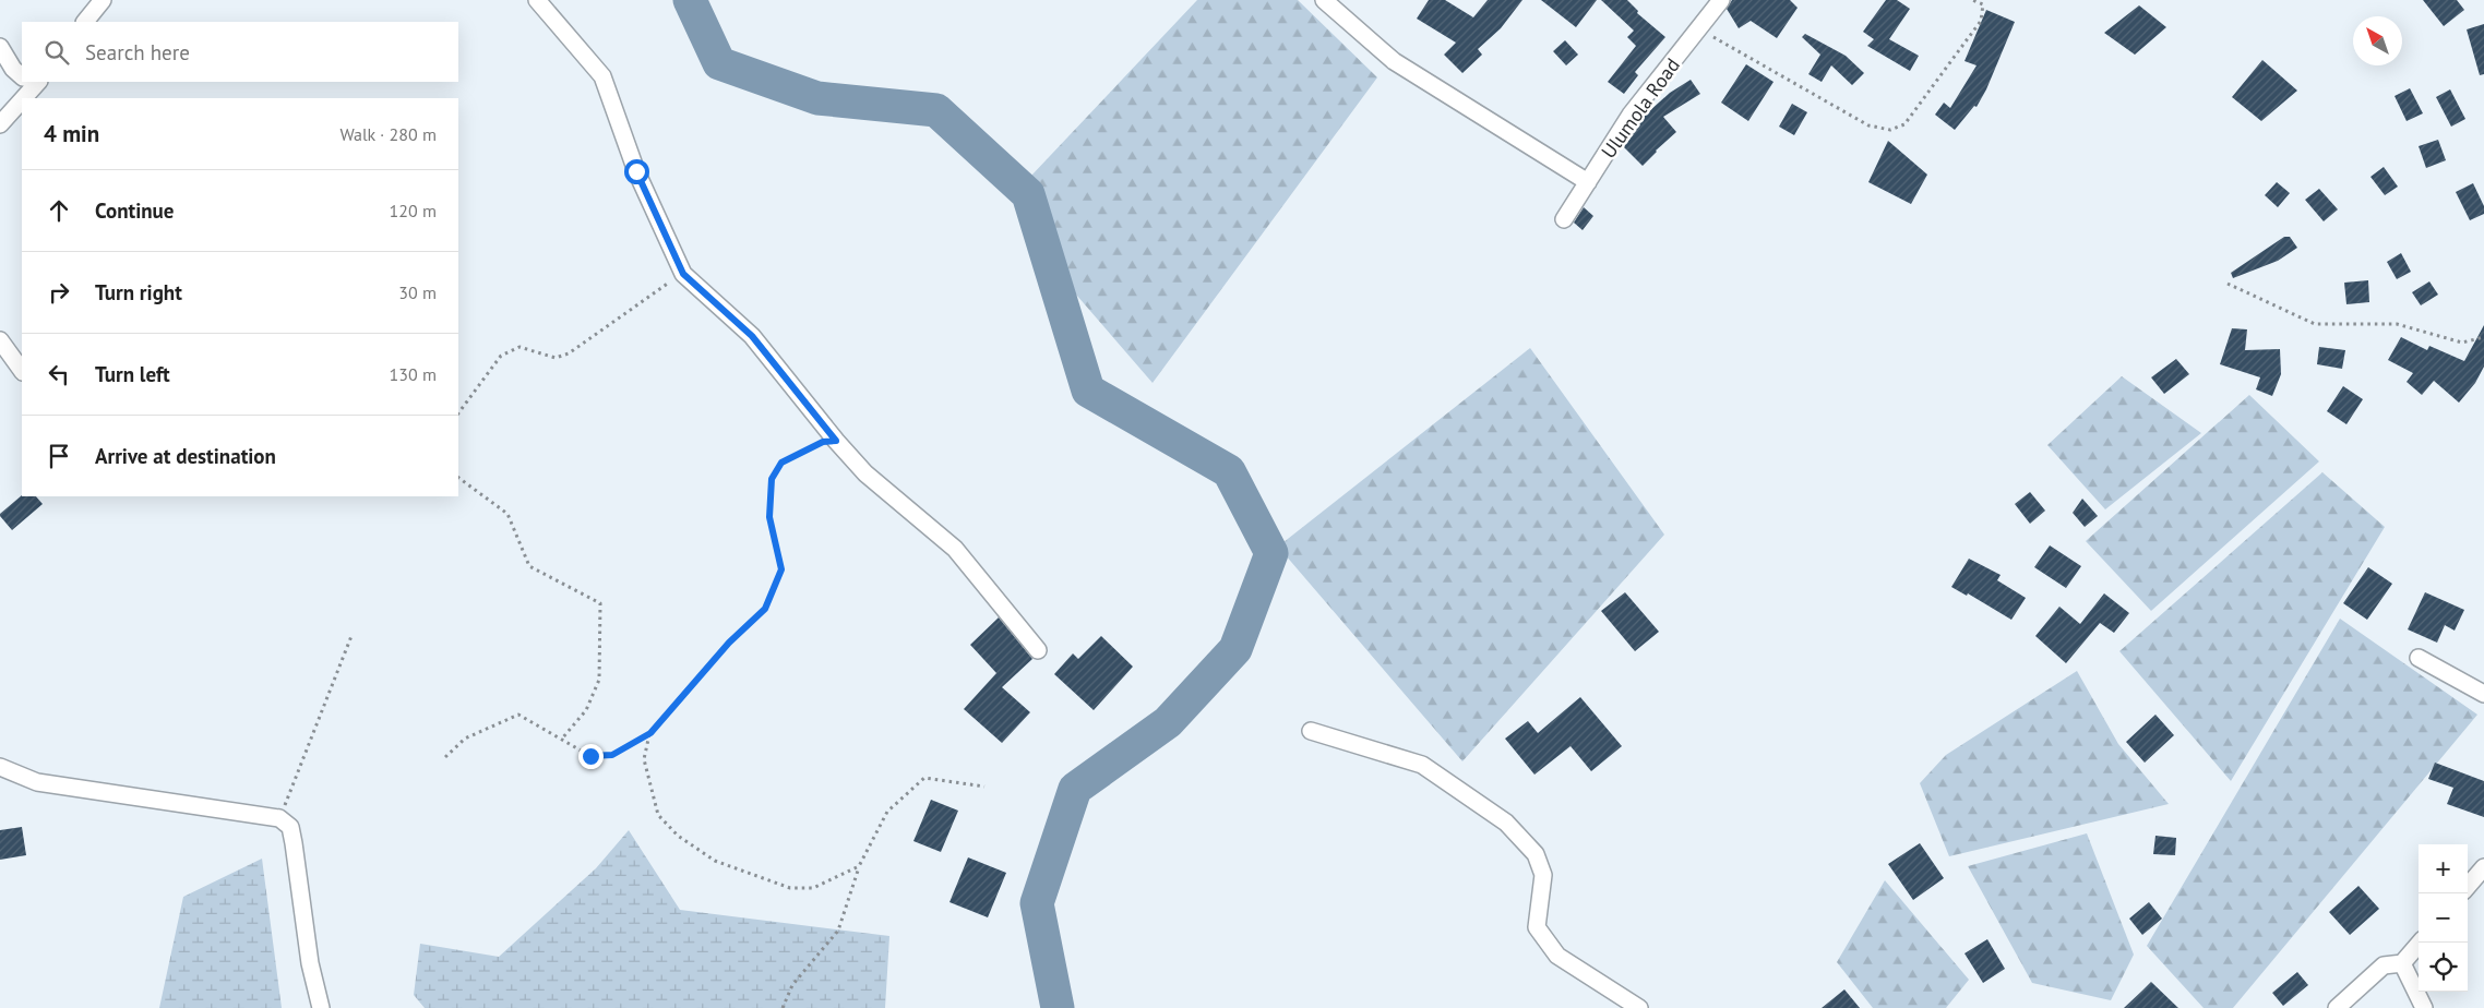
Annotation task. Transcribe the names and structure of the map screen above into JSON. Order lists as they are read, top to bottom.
{
  "streets": {
    "street": ["Ulumola Road"]
  },
  "north": "top left",
  "page": {
    "search": "Search here",
    "heading": ["4 min", "Walk · 280 m"],
    "list": [
      ["Continue", "120 m"],
      ["Turn right", "30 m"],
      ["Turn left", "130 m"],
      "Arrive at destination"
    ],
    "map_buttons": ["+", "−"]
  }
}
